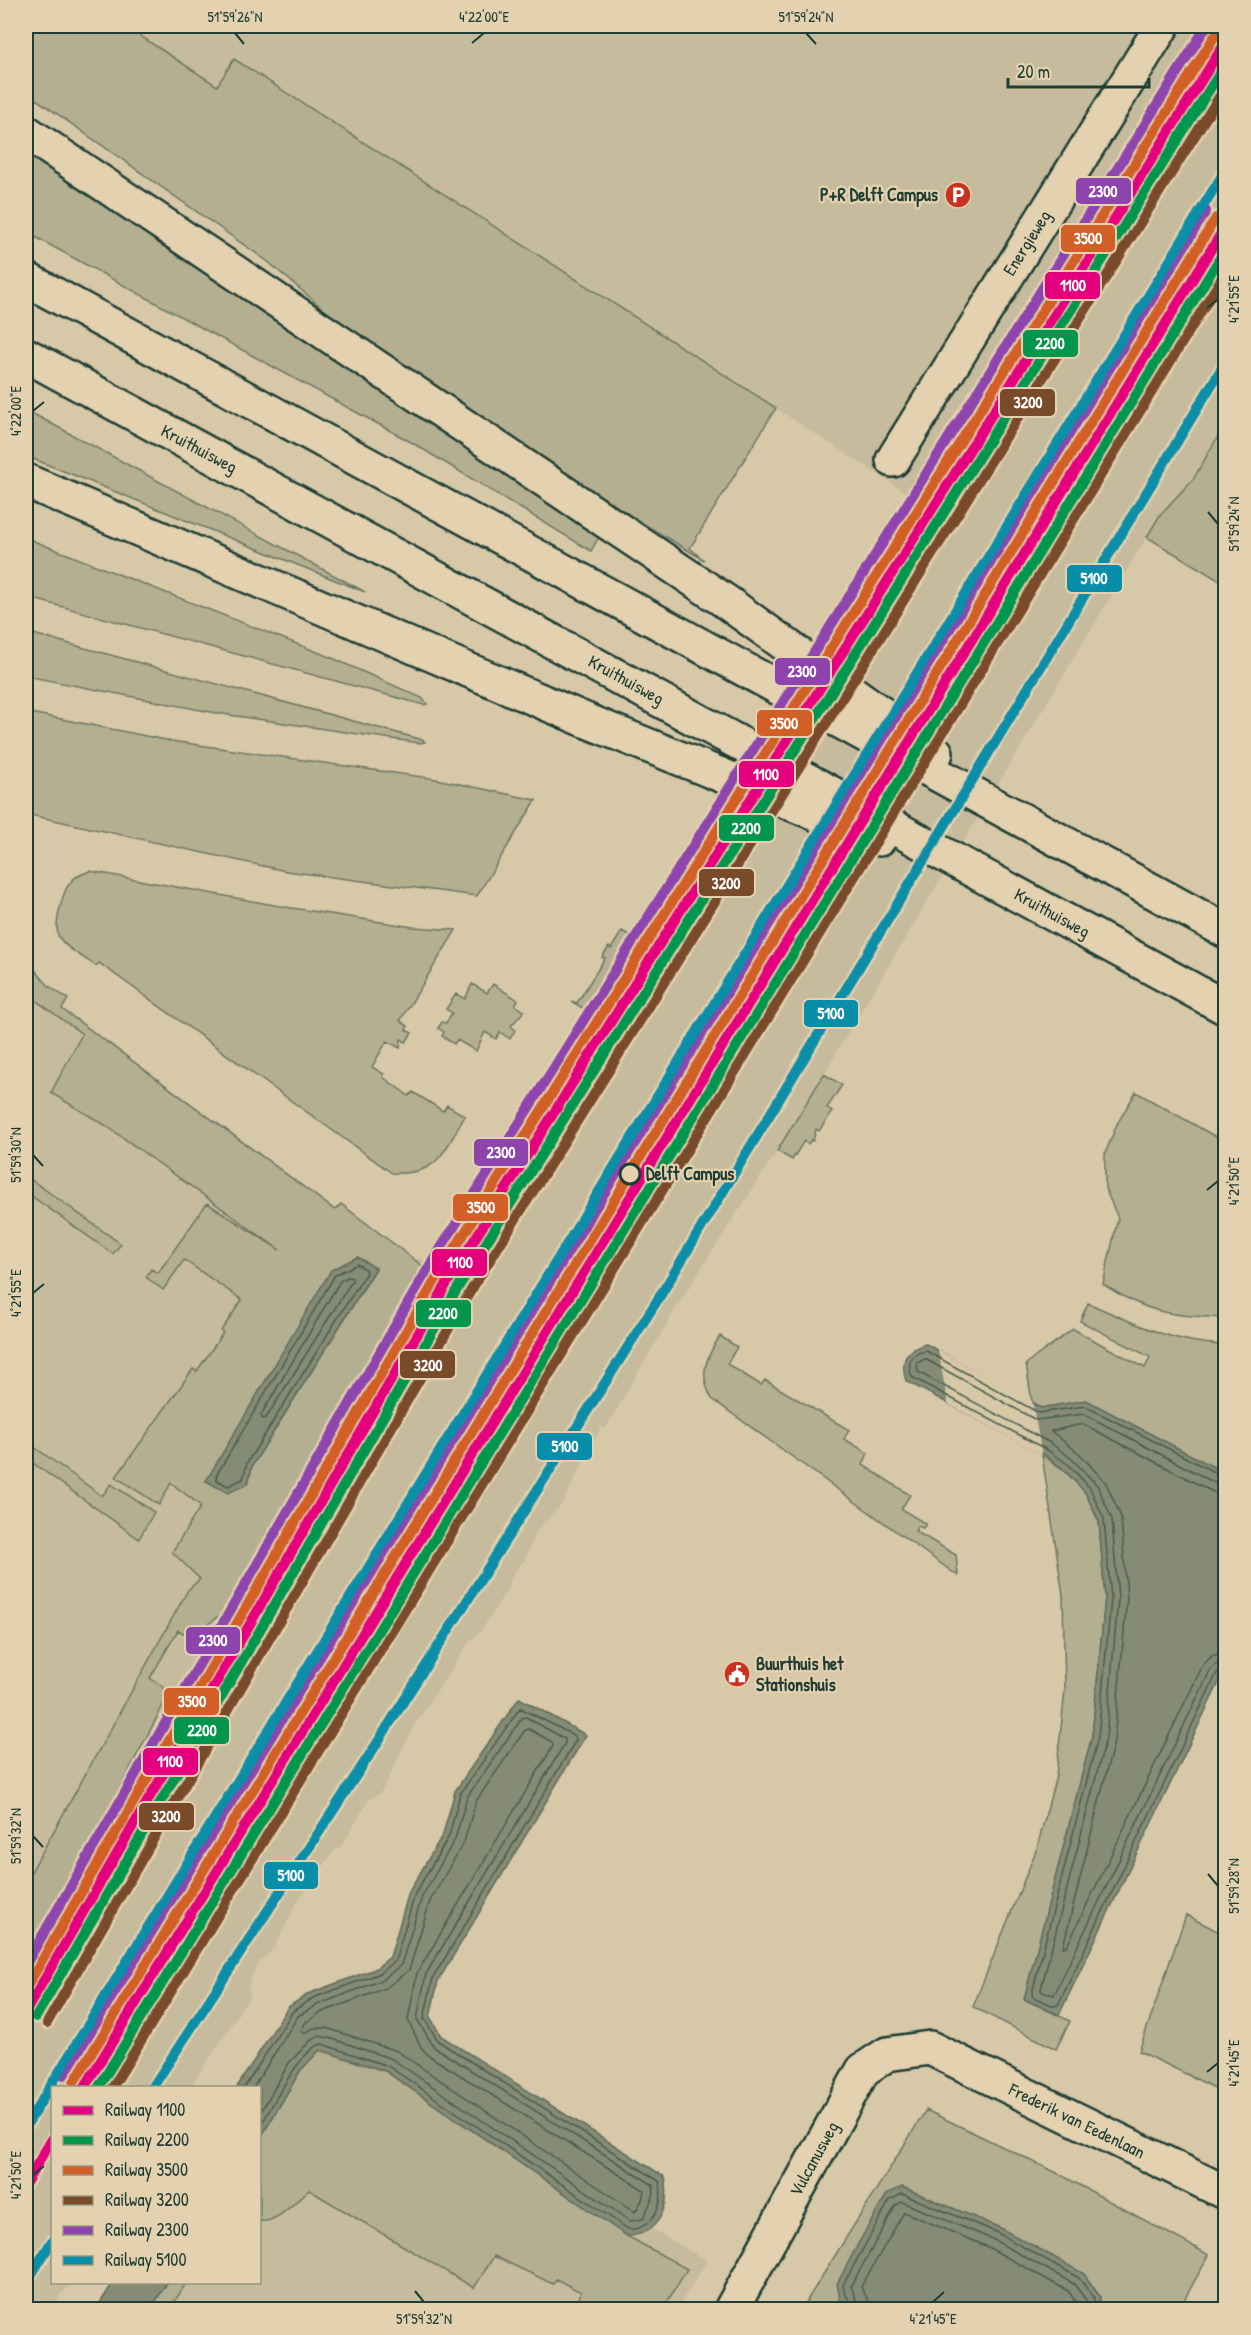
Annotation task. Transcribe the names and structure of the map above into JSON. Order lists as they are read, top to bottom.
{
  "streets": {
    "main road": [
      "Energieweg",
      "Kruithuisweg",
      "Frederik van Eedenlaan",
      "Vulcanusweg"
    ]
  },
  "crossings": [
    ["Frederik van Eedenlaan", "Vulcanusweg"]
  ],
  "places": {
    "parking": ["P+R Delft Campus"],
    "other": ["Delft Campus"],
    "public building": ["Buurthuis het Stationshuis"]
  },
  "lines": [
    "rail line 2300",
    "rail line 3500",
    "rail line 1100",
    "rail line 2200",
    "rail line 3200",
    "rail line 5100"
  ],
  "legend": [
    "Railway 1100",
    "Railway 2200",
    "Railway 3500",
    "Railway 3200",
    "Railway 2300",
    "Railway 5100"
  ],
  "scale_bar": "20 m",
  "coordinates": [
    "51°59'26\"N",
    "4°22'00\"E",
    "51°59'24\"N",
    "4°21'55\"E",
    "51°59'30\"N",
    "4°21'50\"E",
    "51°59'32\"N",
    "51°59'28\"N",
    "4°21'45\"E"
  ]
}
